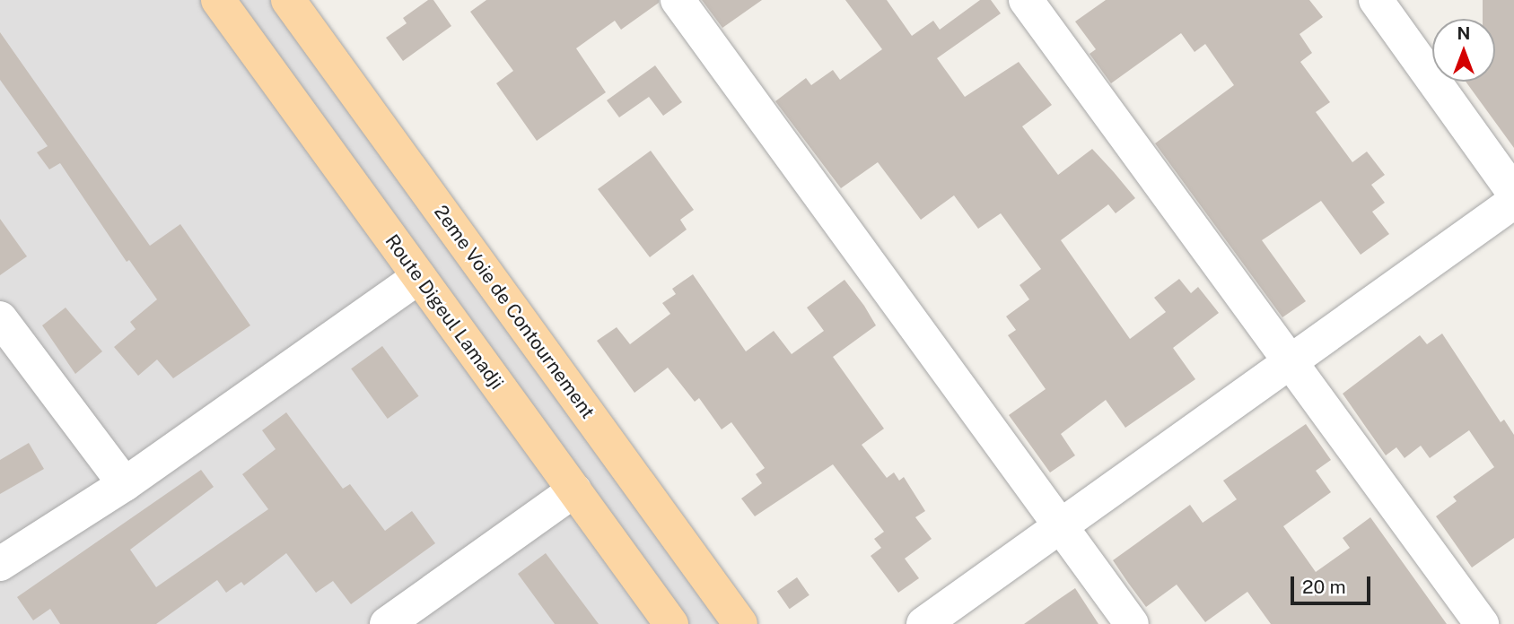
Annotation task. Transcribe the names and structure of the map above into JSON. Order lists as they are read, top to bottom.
{
  "streets": {
    "main road": ["Route Digeul Lamadji", "2eme Voie de Contournement"]
  },
  "scale_bar": "20 m",
  "north": "top"
}
